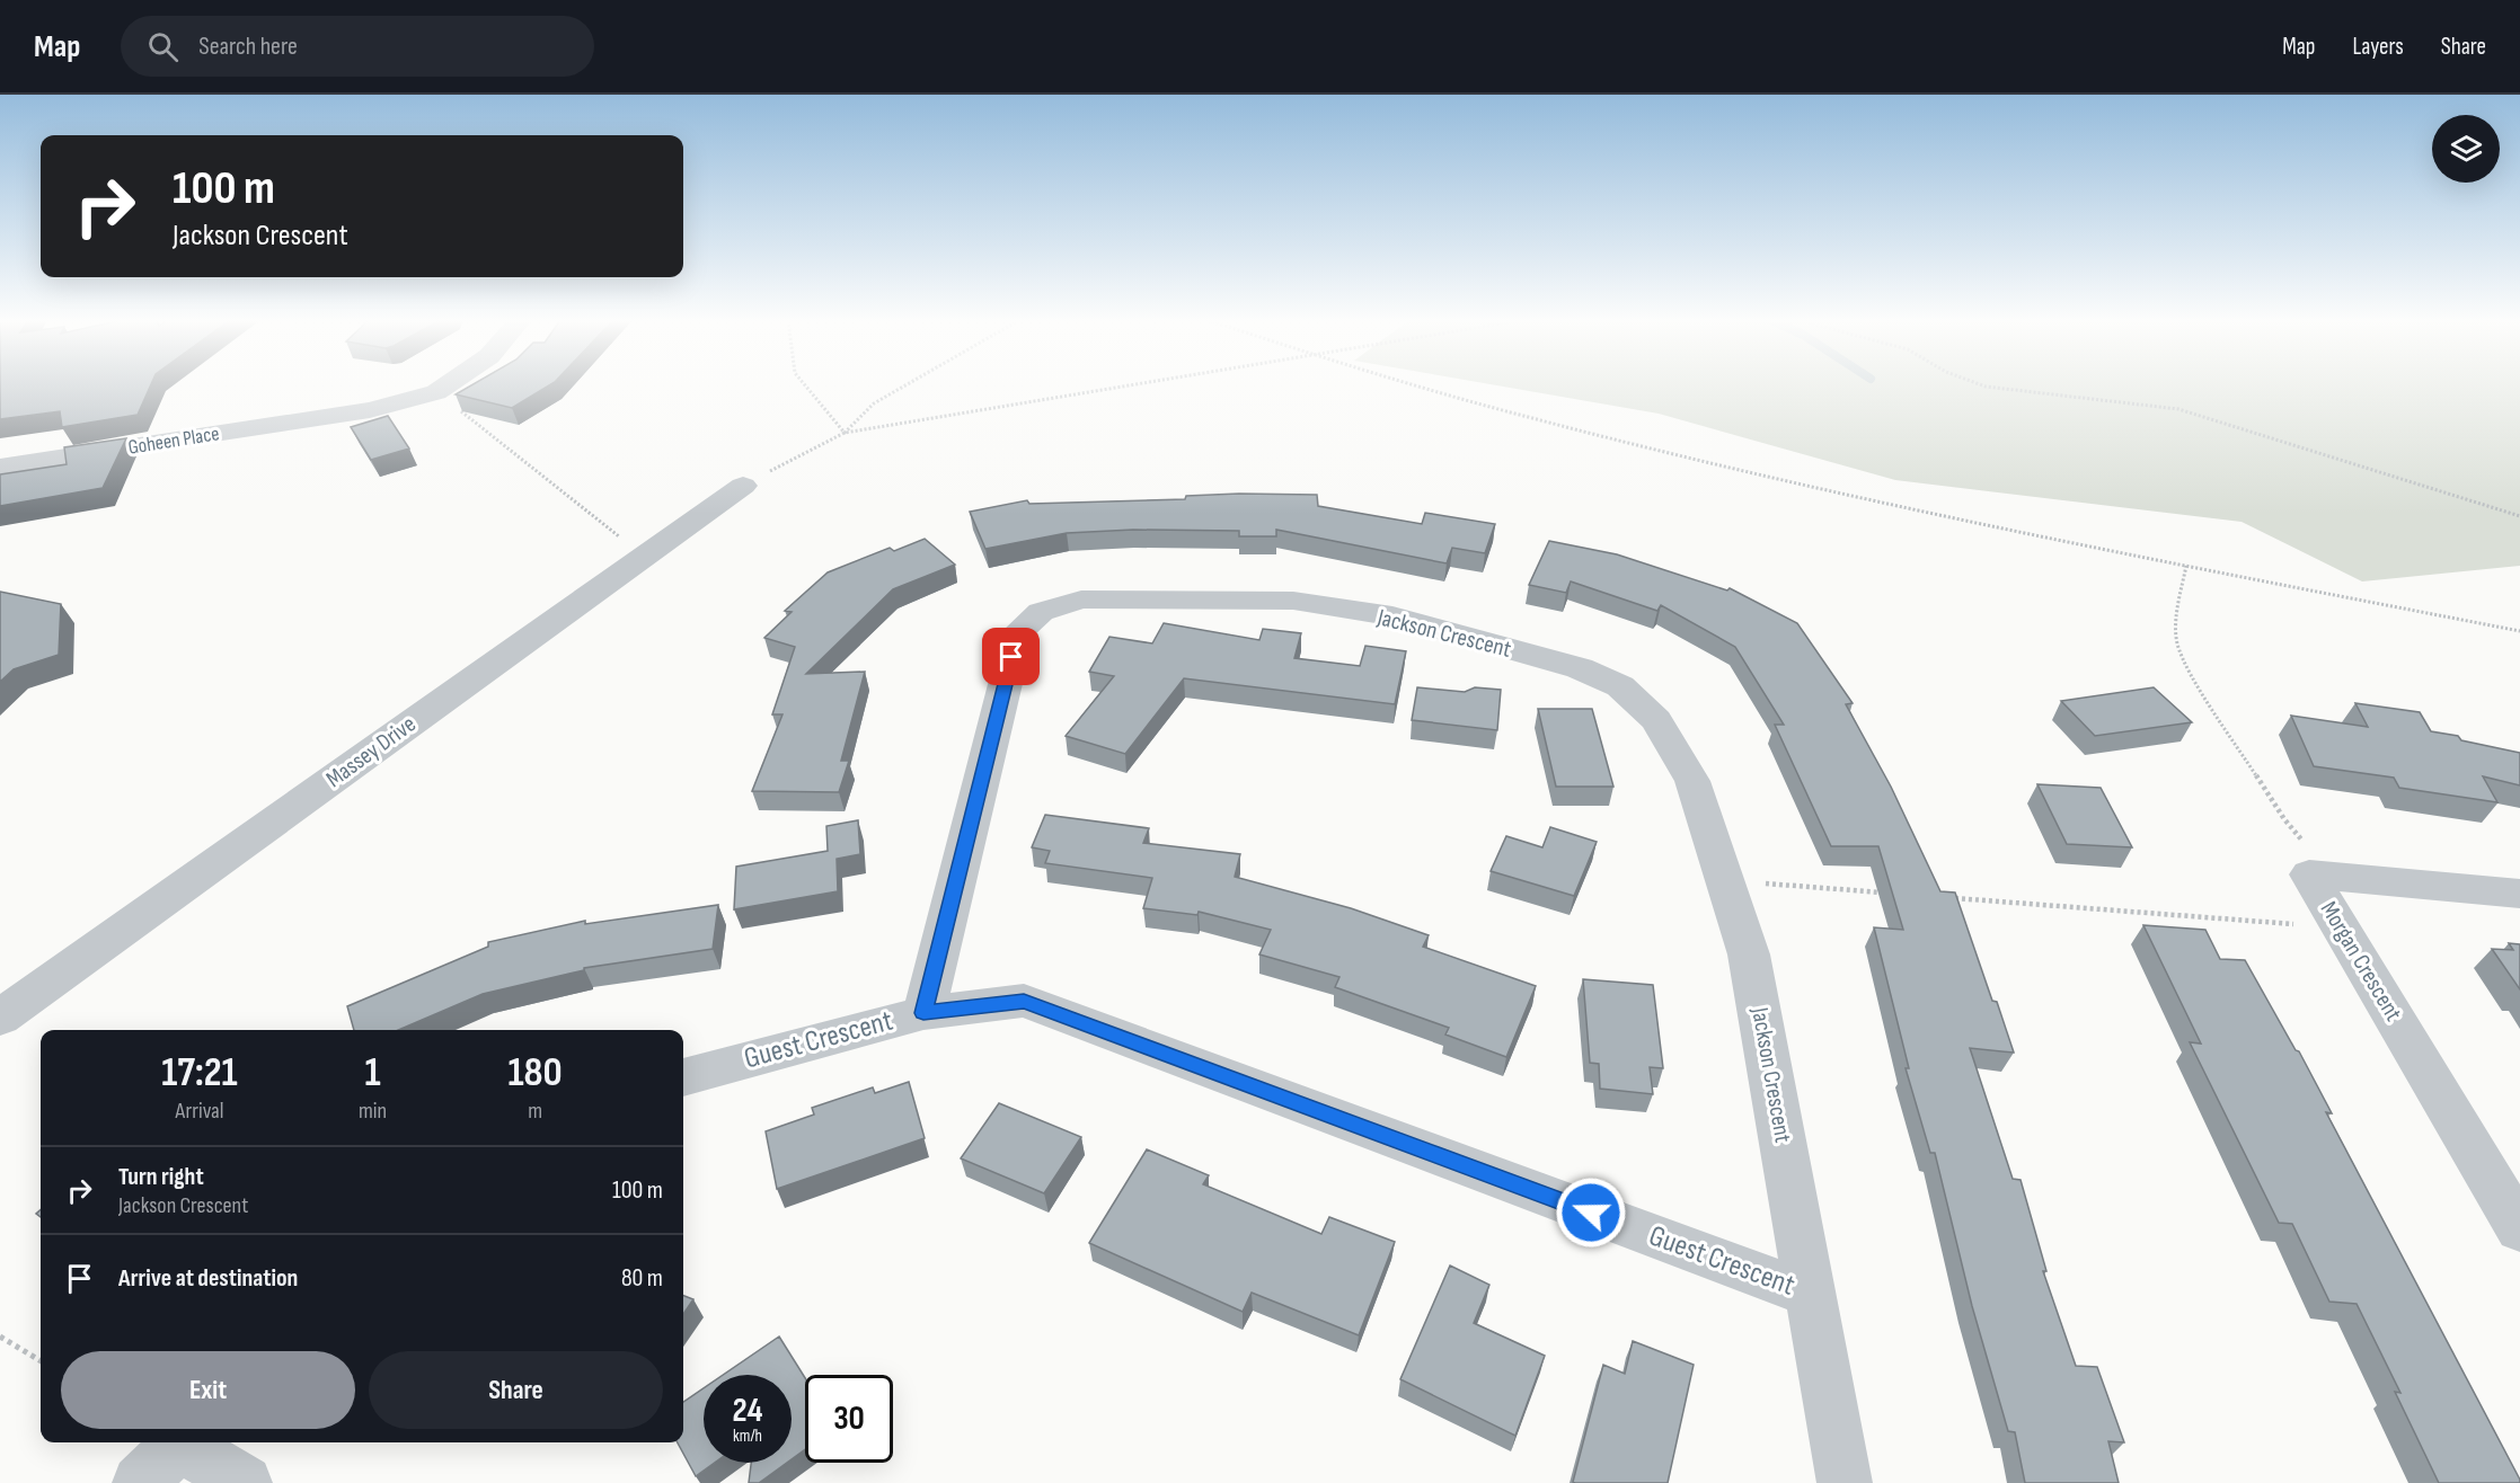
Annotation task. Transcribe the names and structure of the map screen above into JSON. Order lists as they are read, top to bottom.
{
  "streets": {
    "street": [
      "Goheen Place",
      "Jackson Crescent",
      "Massey Drive",
      "Morgan Crescent",
      "Guest Crescent"
    ]
  },
  "crossings": [
    ["Jackson Crescent", "Guest Crescent"]
  ],
  "page": {
    "header": "Map",
    "search": "Search here",
    "nav": ["Map", "Layers", "Share"],
    "turn": ["100 m", "Jackson Crescent"],
    "eta": [
      "17:21",
      "Arrival",
      "1",
      "min",
      "180",
      "m"
    ],
    "list": [
      {
        "name": "Turn right",
        "note": "Jackson Crescent",
        "value": "100 m"
      },
      {
        "name": "Arrive at destination",
        "value": "80 m"
      }
    ],
    "buttons": ["Exit", "Share"],
    "speed": "24 km/h",
    "limit": "30"
  }
}
